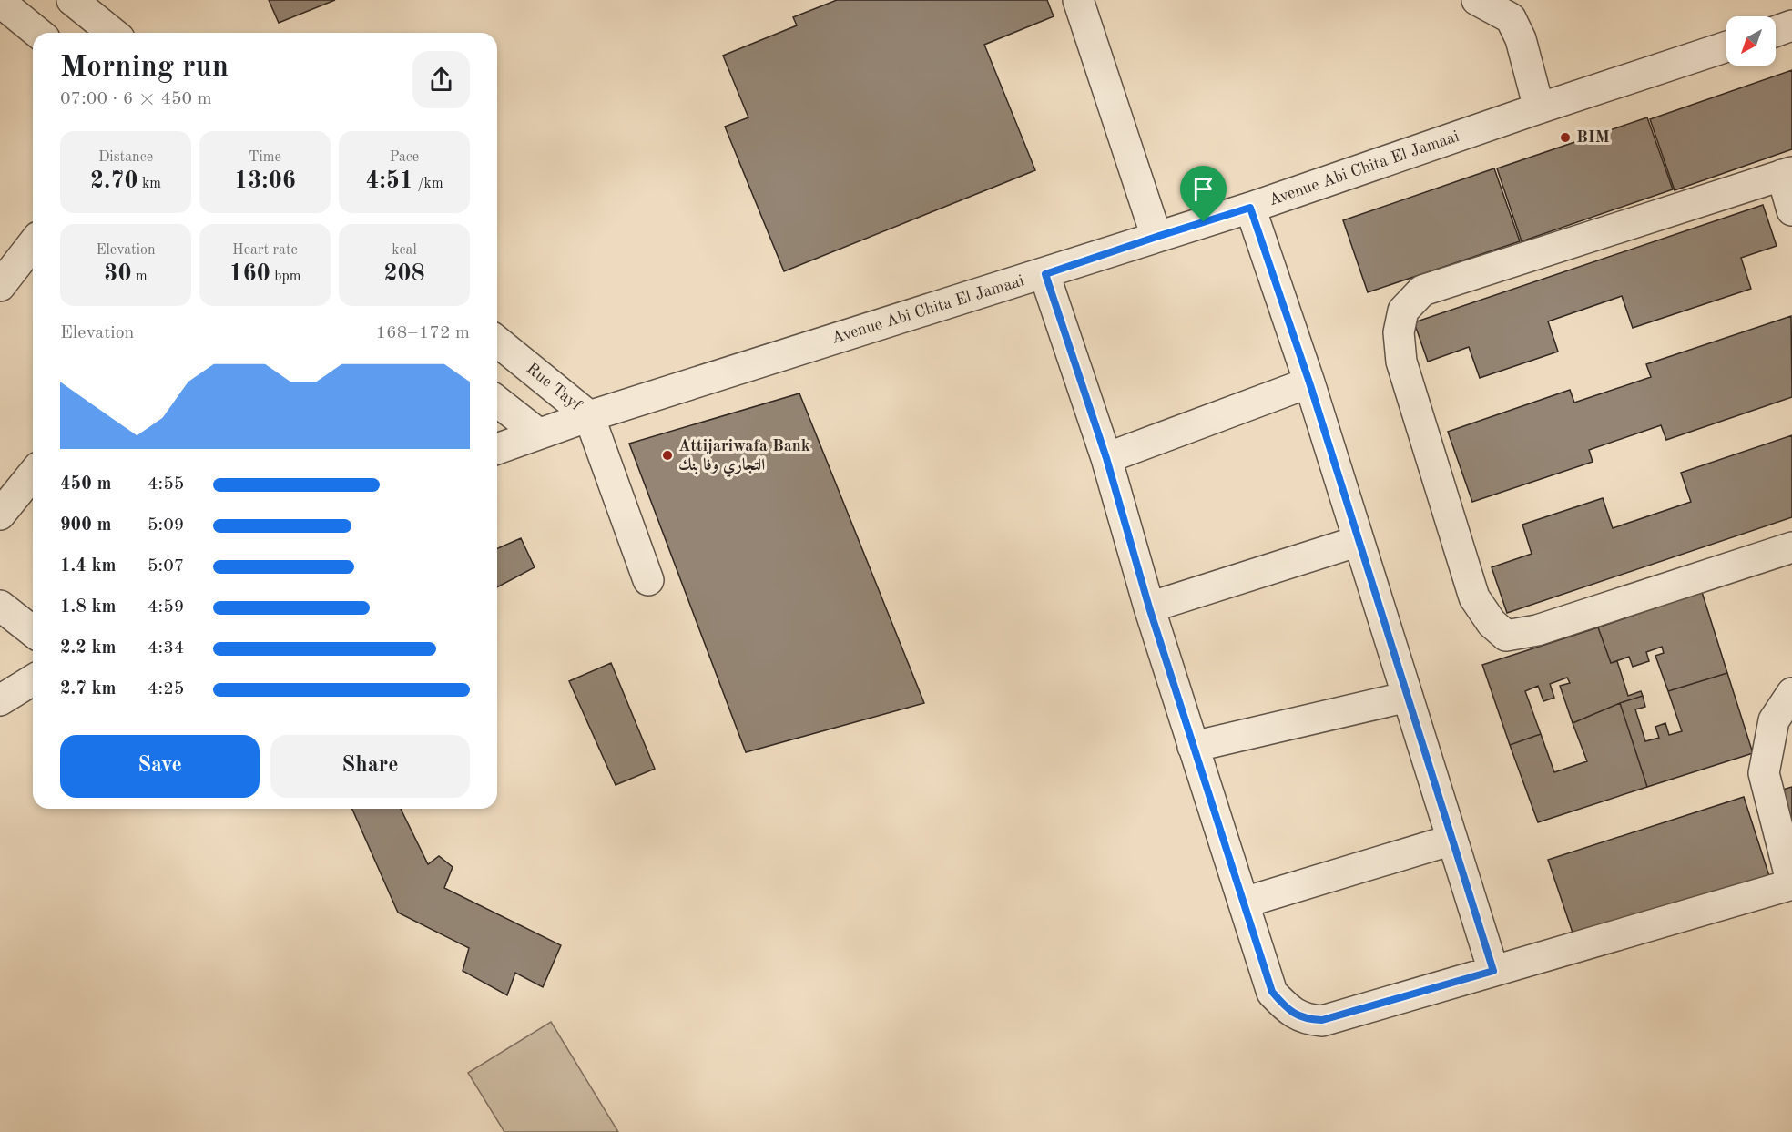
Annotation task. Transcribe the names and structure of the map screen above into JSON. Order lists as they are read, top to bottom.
{
  "streets": {
    "street": ["Avenue Abi Chita El Jamaai", "Rue Tayf"]
  },
  "crossings": [
    ["Avenue Abi Chita El Jamaai", "Rue Tayf"]
  ],
  "places": ["BIM", "Attijariwafa Bank التجاري وفا بنك"],
  "north": "bottom left",
  "page": {
    "heading": ["Morning run", "07:00 · 6 × 450 m"],
    "stats": [
      ["Distance", "2.70 km"],
      ["Time", "13:06"],
      ["Pace", "4:51 /km"],
      ["Elevation", "30 m"],
      ["Heart rate", "160 bpm"],
      ["kcal", "208"]
    ],
    "chart": ["Elevation", "168–172 m"],
    "list": [
      {
        "name": "450 m",
        "note": "4:55"
      },
      {
        "name": "900 m",
        "note": "5:09"
      },
      {
        "name": "1.4 km",
        "note": "5:07"
      },
      {
        "name": "1.8 km",
        "note": "4:59"
      },
      {
        "name": "2.2 km",
        "note": "4:34"
      },
      {
        "name": "2.7 km",
        "note": "4:25"
      }
    ],
    "buttons": ["Save", "Share"]
  }
}
